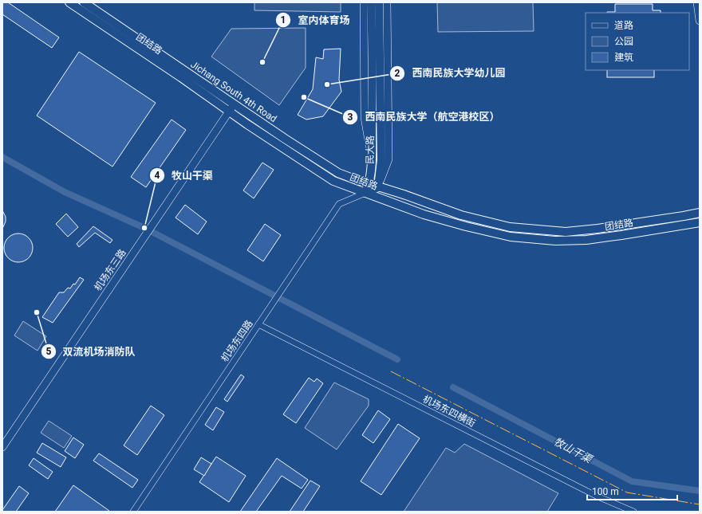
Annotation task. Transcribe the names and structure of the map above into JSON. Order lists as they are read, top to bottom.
{
  "streets": {
    "main road": ["团结路", "Jichang South 4th Road", "民大路"],
    "street": ["机场东三路", "机场东四路", "机场东四横街"]
  },
  "crossings": [
    ["团结路", "Jichang South 4th Road"],
    ["团结路", "民大路"],
    ["团结路", "机场东三路"],
    ["团结路", "机场东四路"],
    ["Jichang South 4th Road", "民大路"],
    ["Jichang South 4th Road", "机场东三路"],
    ["民大路", "机场东四路"],
    ["机场东四路", "机场东四横街"]
  ],
  "water": ["牧山干渠"],
  "places": [
    "室内体育场",
    "西南民族大学幼儿园",
    "西南民族大学（航空港校区）",
    "牧山干渠",
    "双流机场消防队"
  ],
  "legend": ["道路", "公园", "建筑"],
  "scale_bar": "100 m"
}
